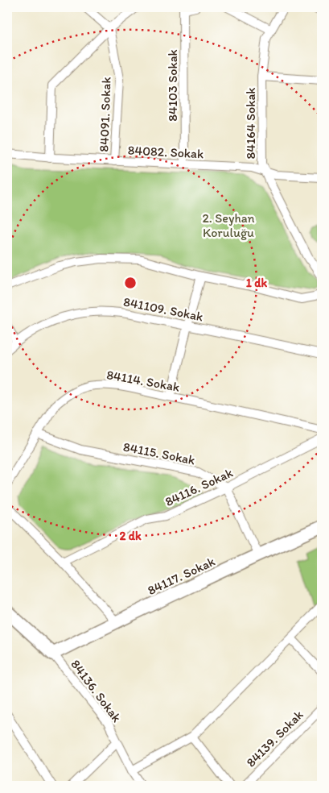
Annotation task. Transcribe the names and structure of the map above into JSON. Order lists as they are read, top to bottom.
{
  "streets": {
    "main road": ["84117. Sokak"],
    "street": [
      "84103 Sokak",
      "84091. Sokak",
      "84164 Sokak",
      "84082. Sokak",
      "841109. Sokak",
      "84114. Sokak",
      "84115. Sokak",
      "84116. Sokak",
      "84136. Sokak",
      "84139. Sokak"
    ]
  },
  "crossings": [
    ["84103 Sokak", "84082. Sokak"],
    ["84091. Sokak", "84082. Sokak"],
    ["84164 Sokak", "84082. Sokak"],
    ["84114. Sokak", "84115. Sokak"],
    ["84115. Sokak", "84116. Sokak"],
    ["84117. Sokak", "84136. Sokak"]
  ],
  "parks": ["2. Seyhan Koruluğu"],
  "rings": ["1 dk", "2 dk"]
}
